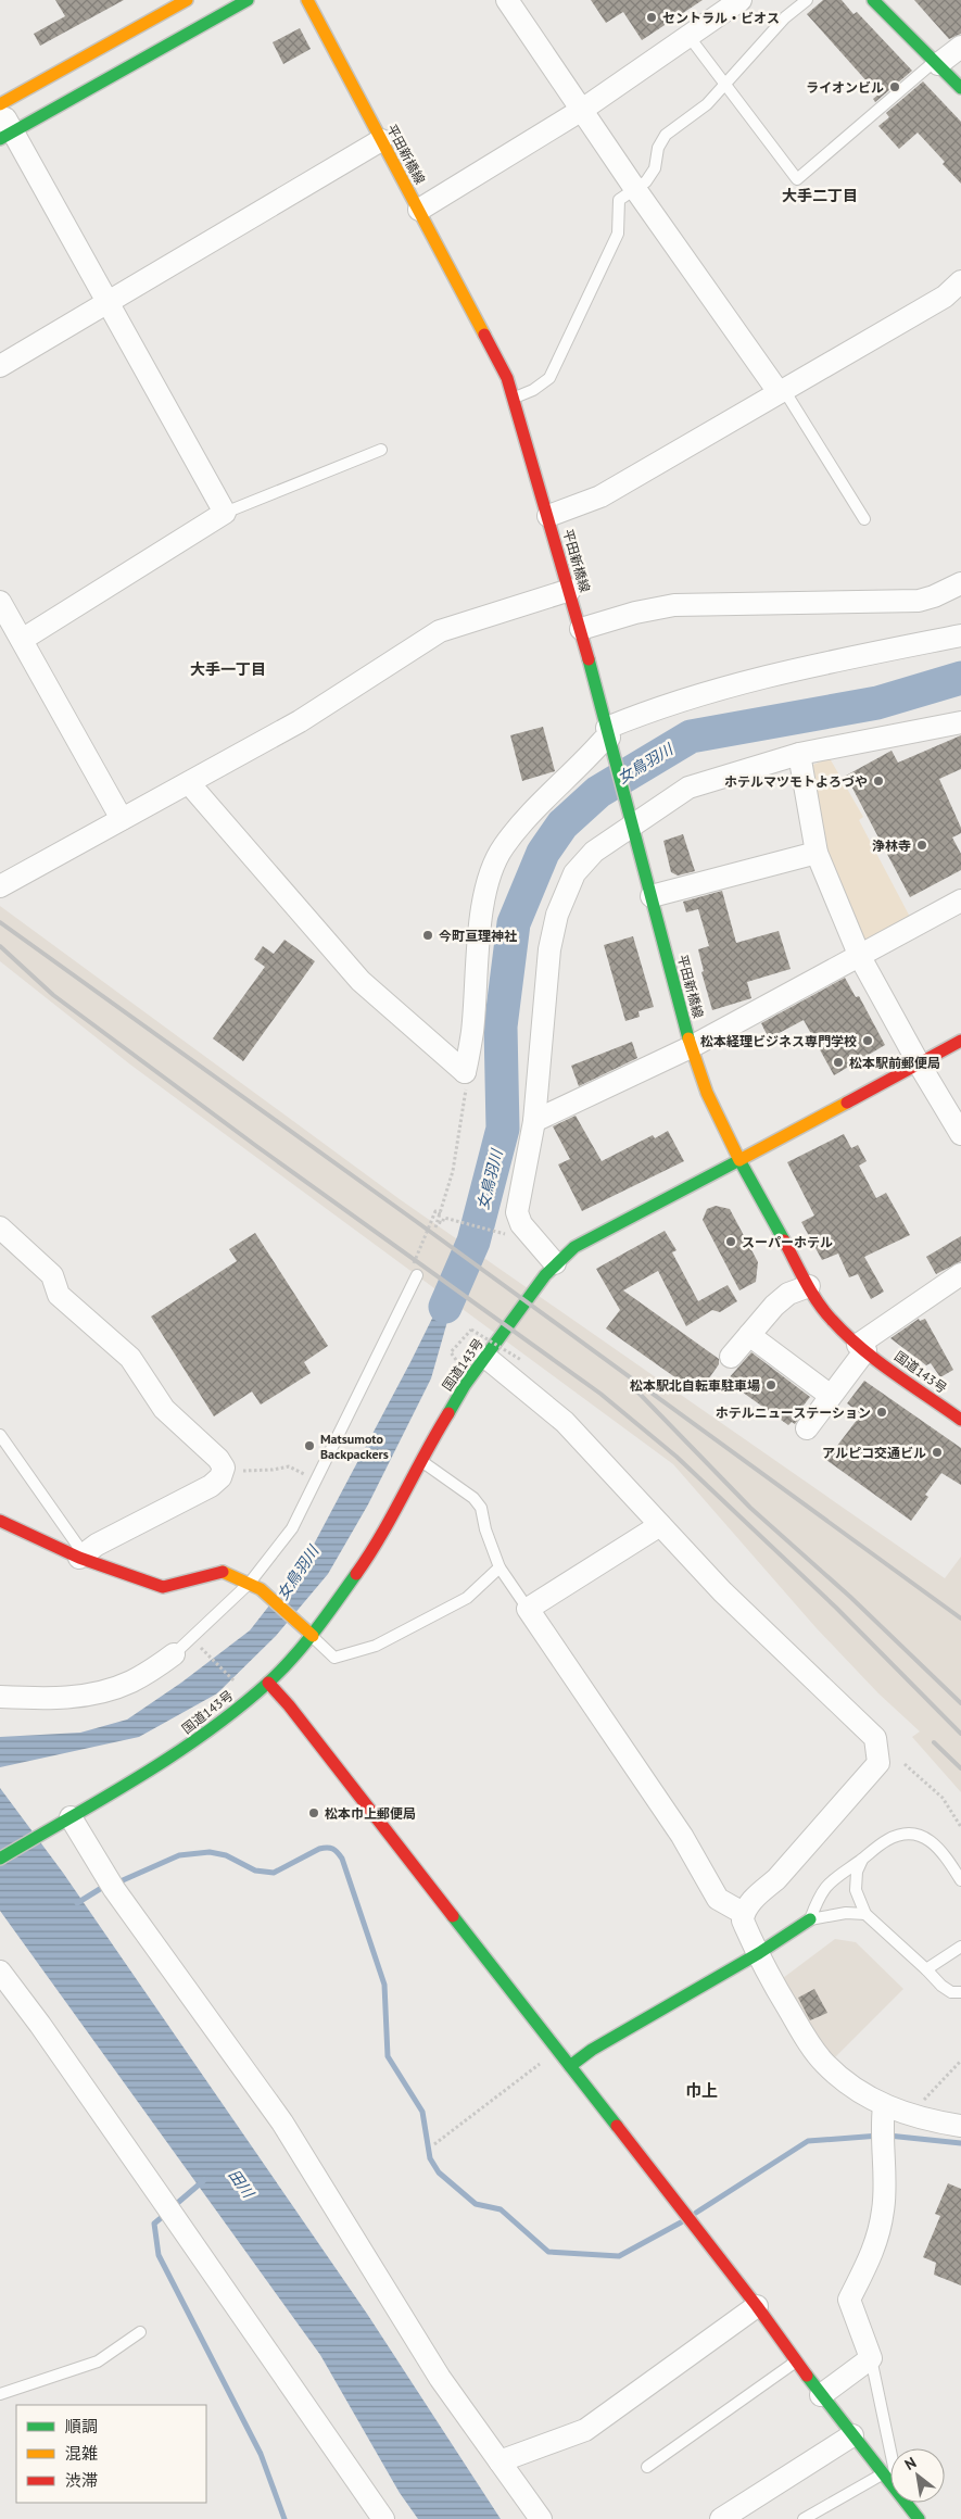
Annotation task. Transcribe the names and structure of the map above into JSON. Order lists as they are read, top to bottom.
{
  "streets": {
    "main road": ["平田新橋線", "国道143号"]
  },
  "crossings": [
    ["平田新橋線", "国道143号"]
  ],
  "districts": ["大手二丁目", "大手一丁目", "巾上"],
  "water": ["女鳥羽川", "田川"],
  "places": [
    "セントラル・ビオス",
    "ライオンビル",
    "ホテルマツモトよろづや",
    "浄林寺",
    "今町亘理神社",
    "松本経理ビジネス専門学校",
    "松本駅前郵便局",
    "スーパーホテル",
    "松本駅北自転車駐車場",
    "ホテルニューステーション",
    "Matsumoto Backpackers",
    "アルピコ交通ビル",
    "松本巾上郵便局"
  ],
  "legend": ["順調", "混雑", "渋滞"],
  "north": "top left"
}
